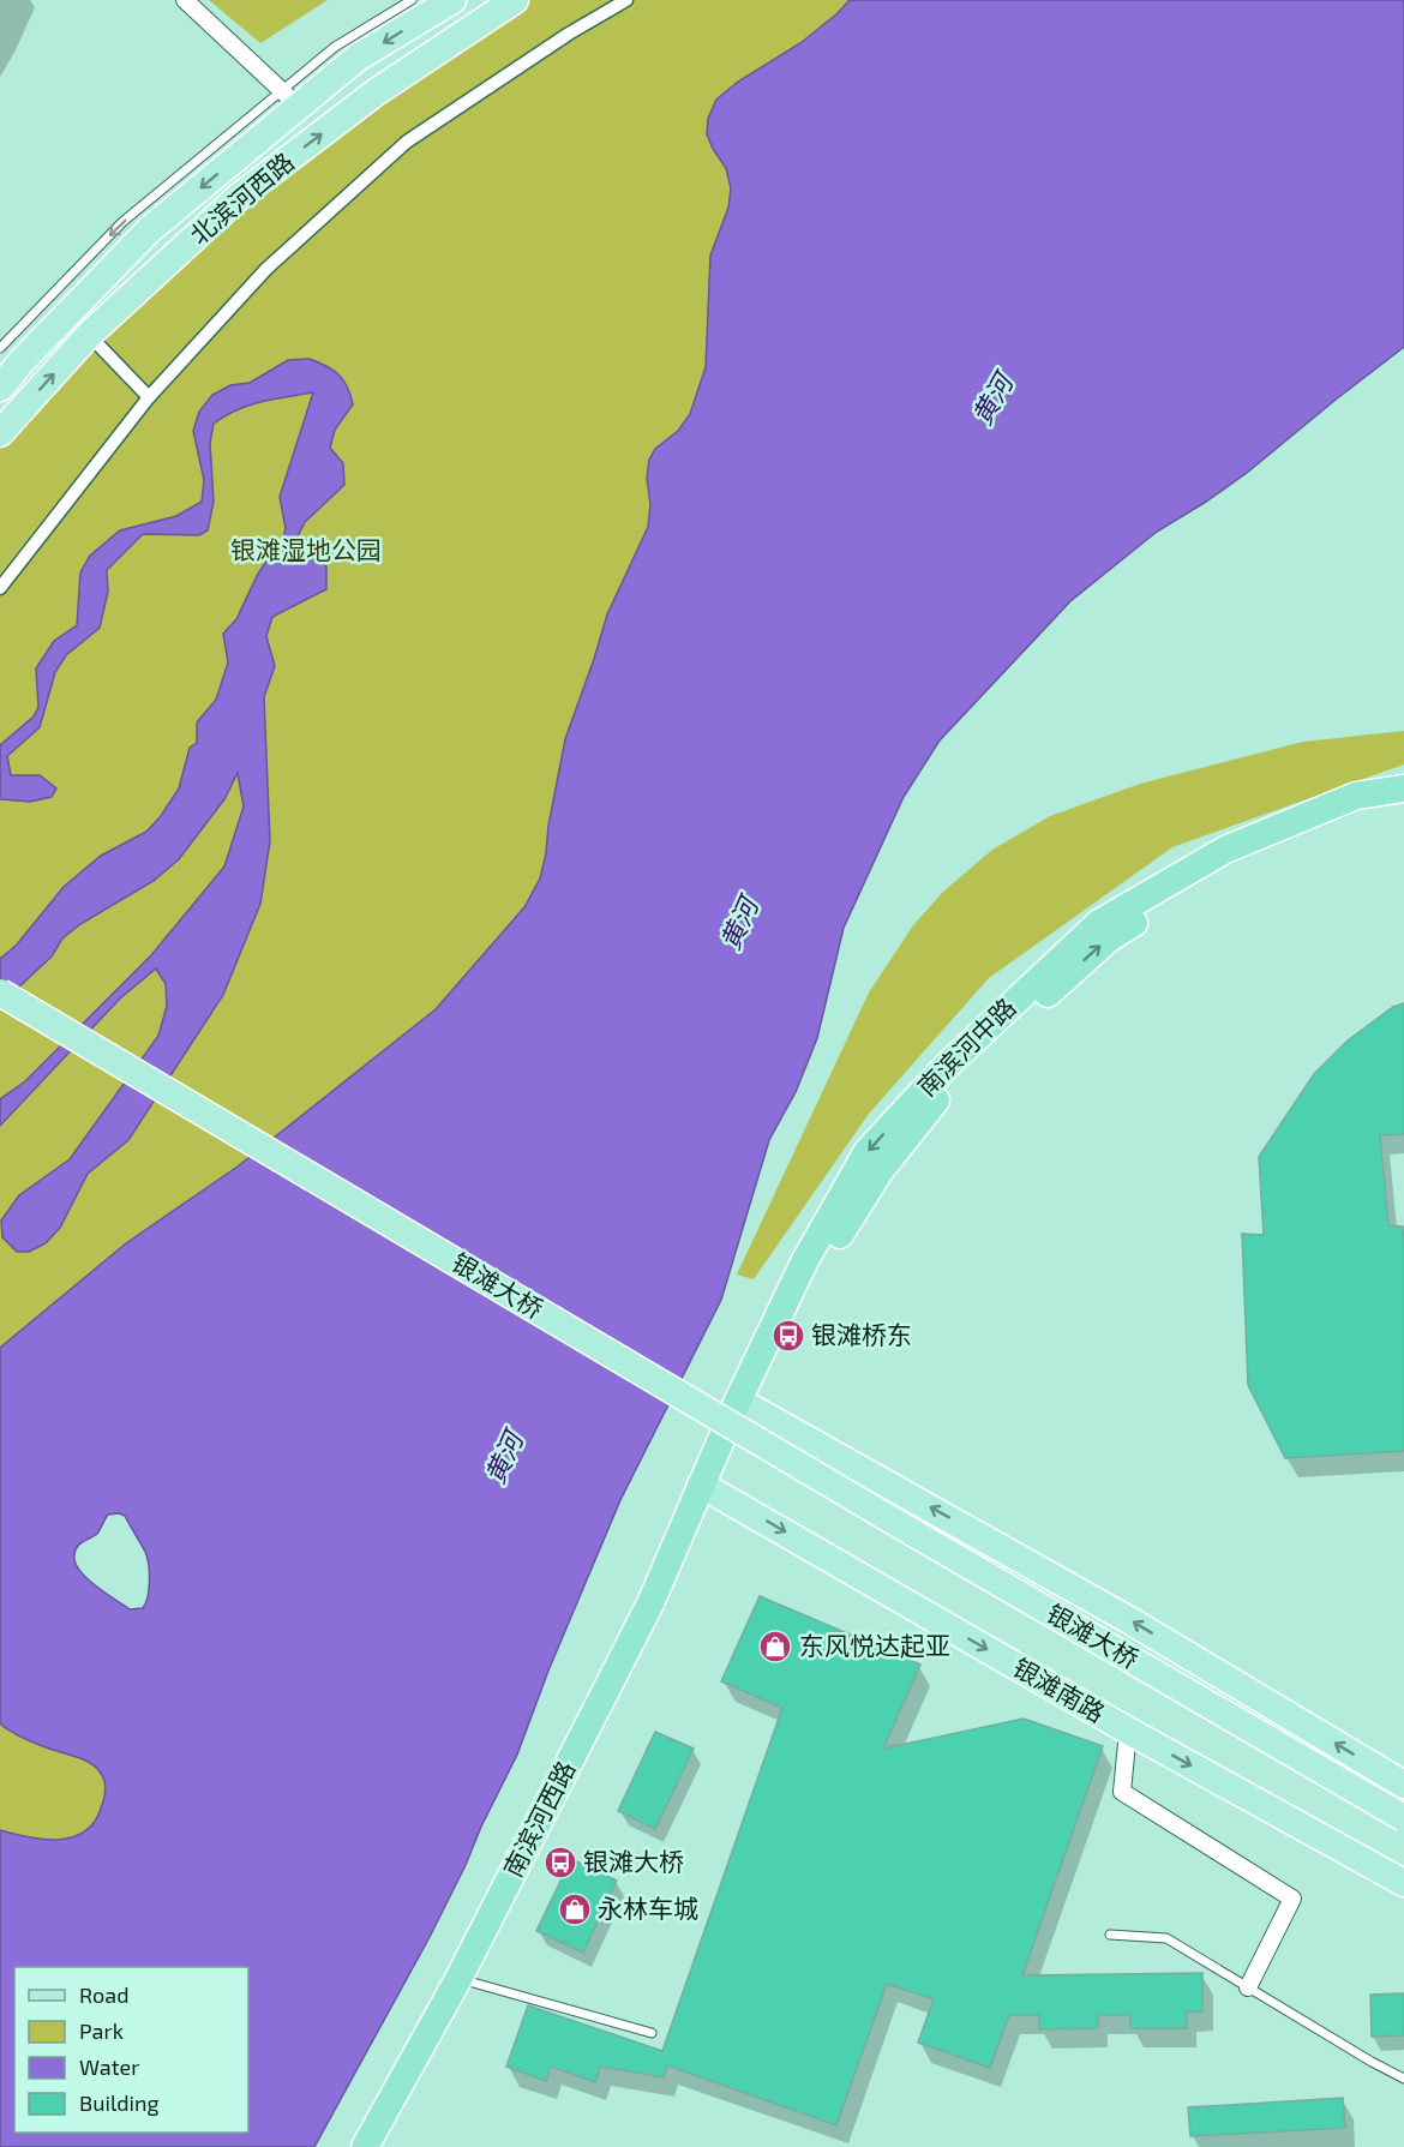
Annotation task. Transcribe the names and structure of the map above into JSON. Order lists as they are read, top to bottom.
{
  "streets": {
    "highway": ["南滨河中路", "南滨河西路"],
    "main road": ["北滨河西路", "银滩大桥", "银滩南路"]
  },
  "crossings": [
    ["南滨河中路", "银滩南路"],
    ["南滨河中路", "南滨河西路"],
    ["银滩南路", "南滨河西路"]
  ],
  "water": ["黄河"],
  "parks": ["银滩湿地公园"],
  "places": {
    "bus stop": ["银滩桥东", "银滩大桥"],
    "shop": ["东风悦达起亚", "永林车城"]
  },
  "legend": [
    "Road",
    "Park",
    "Water",
    "Building"
  ]
}
